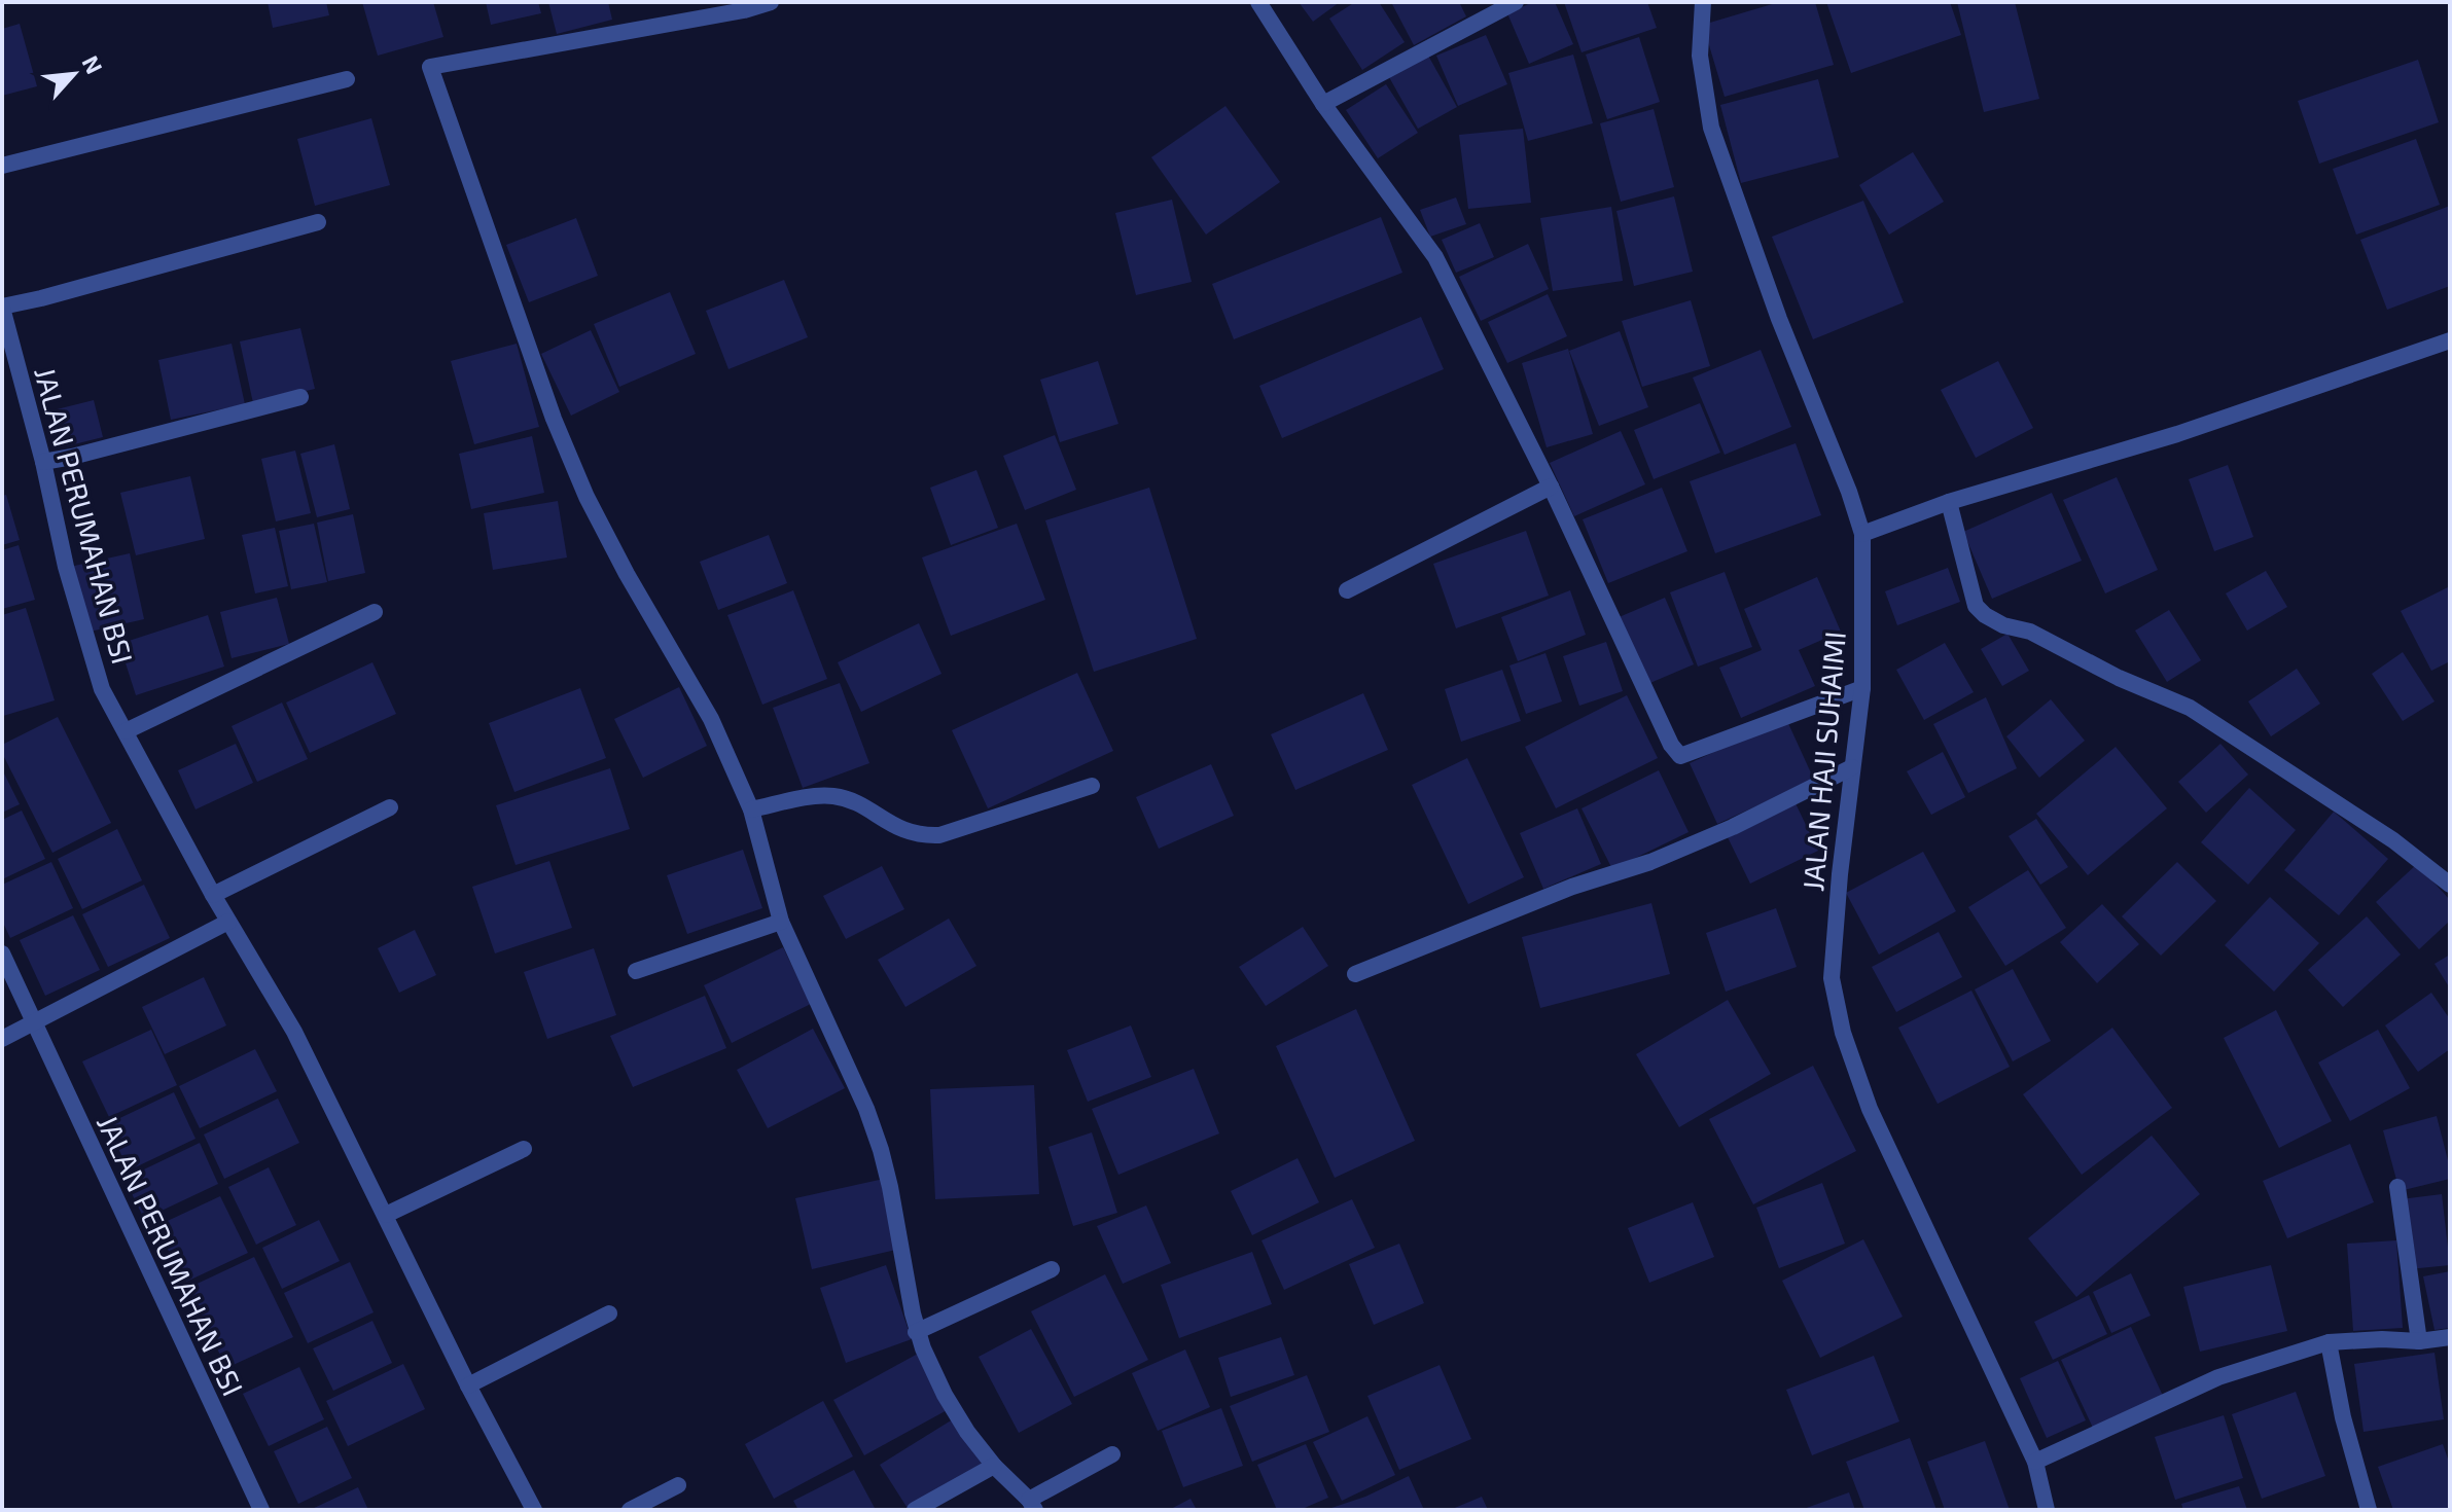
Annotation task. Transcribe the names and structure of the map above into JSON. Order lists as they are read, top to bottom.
{
  "streets": {
    "street": ["JALAN PERUMAHAN BSI", "JALAN HAJI SUHAIMI"]
  },
  "north": "top right"
}
